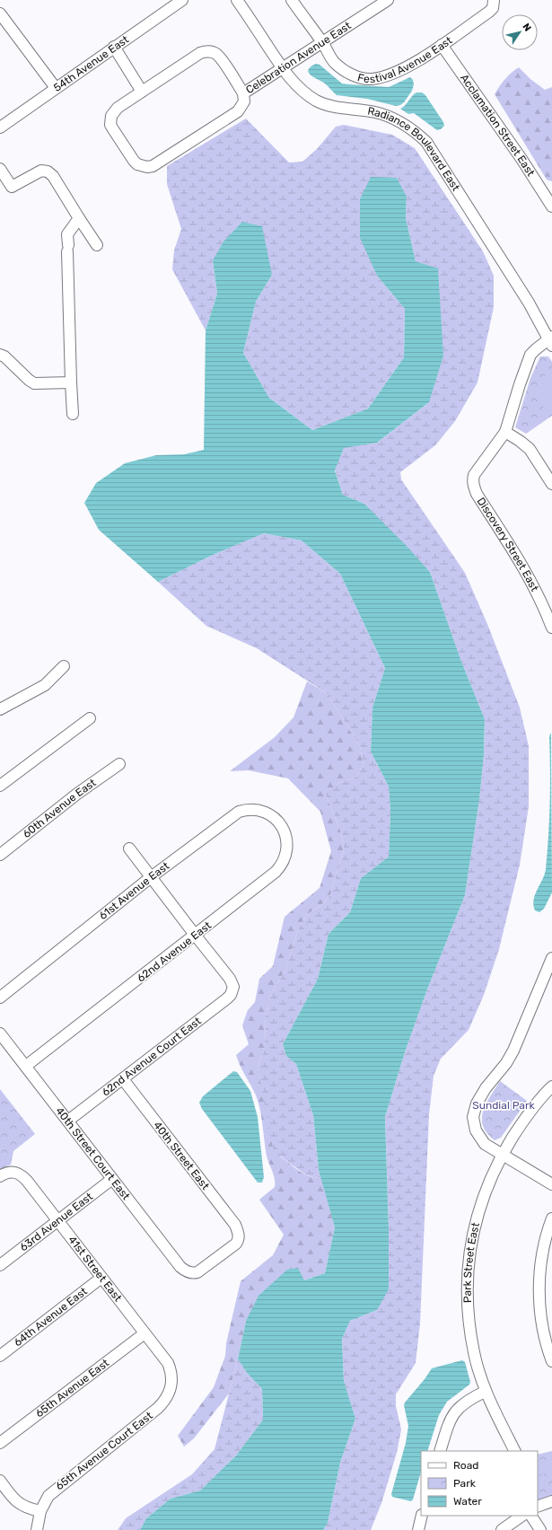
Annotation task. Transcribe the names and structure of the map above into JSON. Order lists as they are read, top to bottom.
{
  "streets": {
    "street": [
      "Festival Avenue East",
      "Celebration Avenue East",
      "54th Avenue East",
      "Acclamation Street East",
      "Radiance Boulevard East",
      "Discovery Street East",
      "60th Avenue East",
      "61st Avenue East",
      "62nd Avenue East",
      "62nd Avenue Court East",
      "40th Street Court East",
      "40th Street East",
      "63rd Avenue East",
      "Park Street East",
      "41st Street East",
      "64th Avenue East",
      "65th Avenue East",
      "65th Avenue Court East"
    ]
  },
  "crossings": [
    ["Festival Avenue East", "Celebration Avenue East"],
    ["Festival Avenue East", "Acclamation Street East"],
    ["Celebration Avenue East", "Radiance Boulevard East"],
    ["61st Avenue East", "62nd Avenue East"],
    ["62nd Avenue East", "62nd Avenue Court East"],
    ["62nd Avenue East", "40th Street Court East"],
    ["62nd Avenue Court East", "40th Street Court East"],
    ["62nd Avenue Court East", "40th Street East"],
    ["40th Street Court East", "40th Street East"],
    ["40th Street Court East", "63rd Avenue East"],
    ["63rd Avenue East", "41st Street East"],
    ["41st Street East", "64th Avenue East"],
    ["41st Street East", "65th Avenue East"],
    ["41st Street East", "65th Avenue Court East"]
  ],
  "parks": ["Sundial Park"],
  "legend": ["Road", "Park", "Water"],
  "north": "top right"
}
